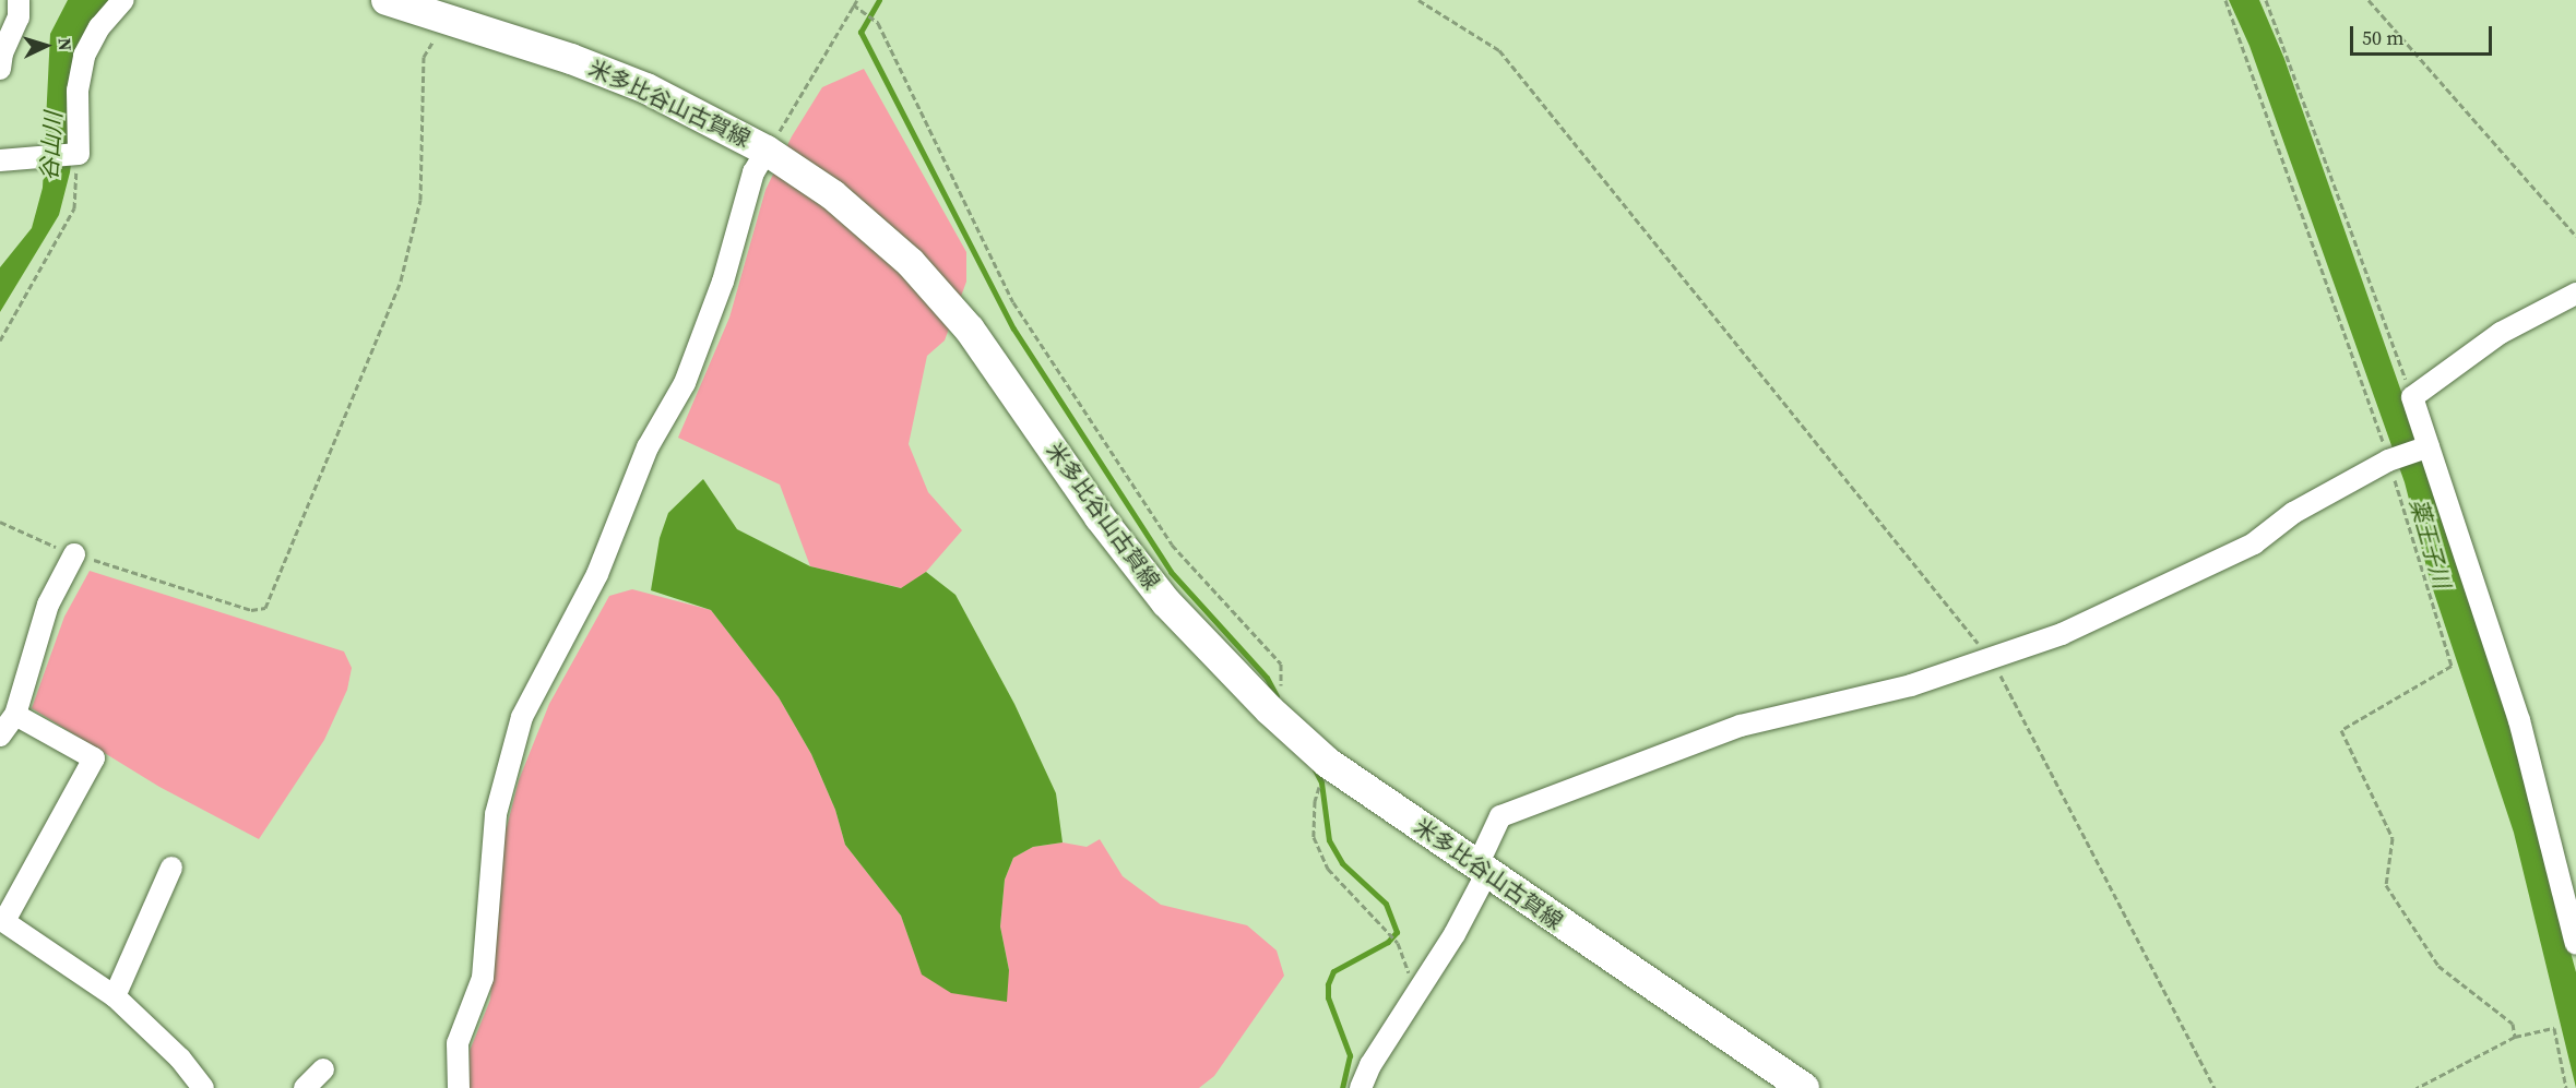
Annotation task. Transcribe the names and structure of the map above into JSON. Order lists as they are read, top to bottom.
{
  "streets": {
    "main road": ["米多比谷山古賀線"]
  },
  "water": ["谷山川", "薬王子川"],
  "scale_bar": "50 m",
  "north": "right"
}
